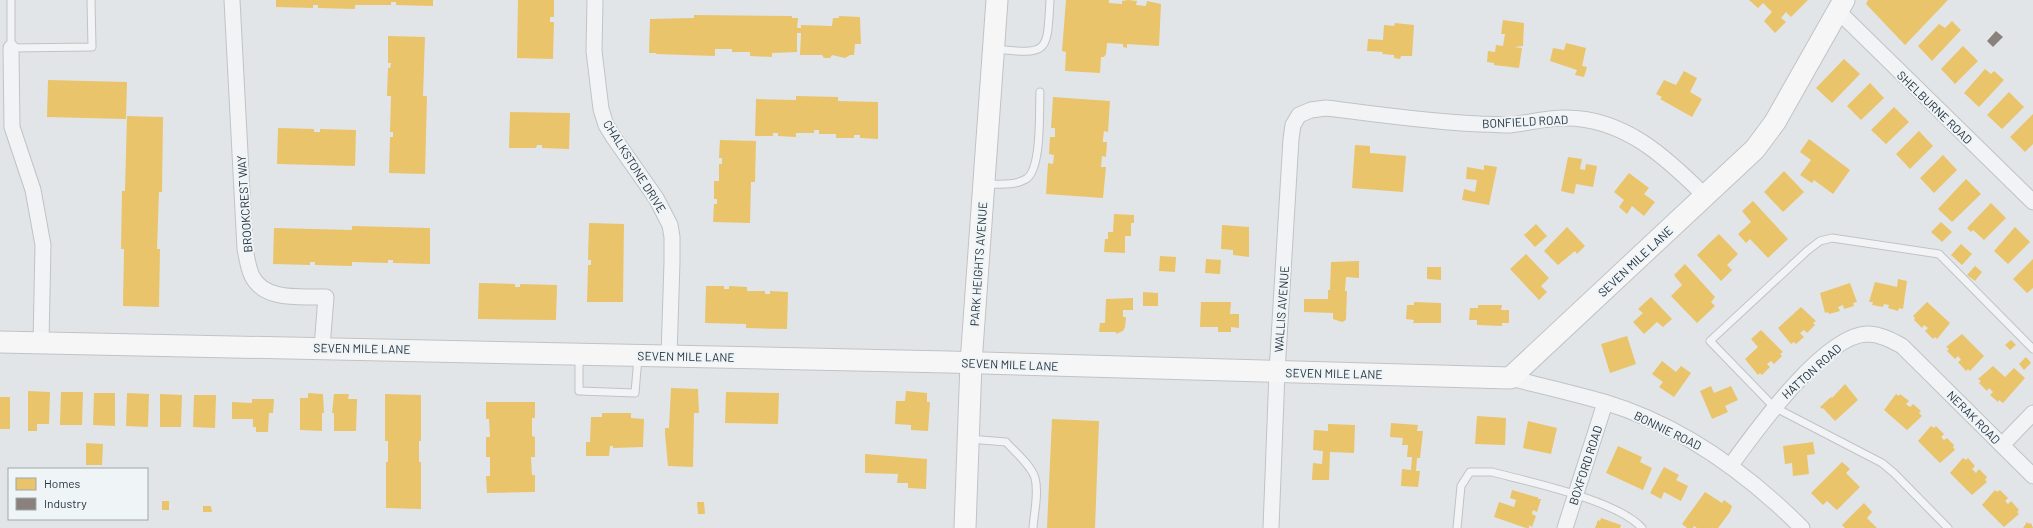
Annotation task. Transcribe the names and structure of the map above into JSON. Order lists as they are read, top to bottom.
{
  "streets": {
    "street": [
      "SHELBURNE ROAD",
      "BONFIELD ROAD",
      "CHALKSTONE DRIVE",
      "BROOKCREST WAY",
      "SEVEN MILE LANE",
      "PARK HEIGHTS AVENUE",
      "WALLIS AVENUE",
      "HATTON ROAD",
      "NERAK ROAD",
      "BONNIE ROAD",
      "BOXFORD ROAD"
    ]
  },
  "crossings": [
    ["SHELBURNE ROAD", "SEVEN MILE LANE"],
    ["BONFIELD ROAD", "SEVEN MILE LANE"],
    ["BONFIELD ROAD", "WALLIS AVENUE"],
    ["CHALKSTONE DRIVE", "SEVEN MILE LANE"],
    ["BROOKCREST WAY", "SEVEN MILE LANE"],
    ["SEVEN MILE LANE", "PARK HEIGHTS AVENUE"],
    ["SEVEN MILE LANE", "WALLIS AVENUE"],
    ["SEVEN MILE LANE", "BONNIE ROAD"],
    ["HATTON ROAD", "NERAK ROAD"],
    ["HATTON ROAD", "BONNIE ROAD"],
    ["BONNIE ROAD", "BOXFORD ROAD"]
  ],
  "legend": ["Homes", "Industry"]
}
